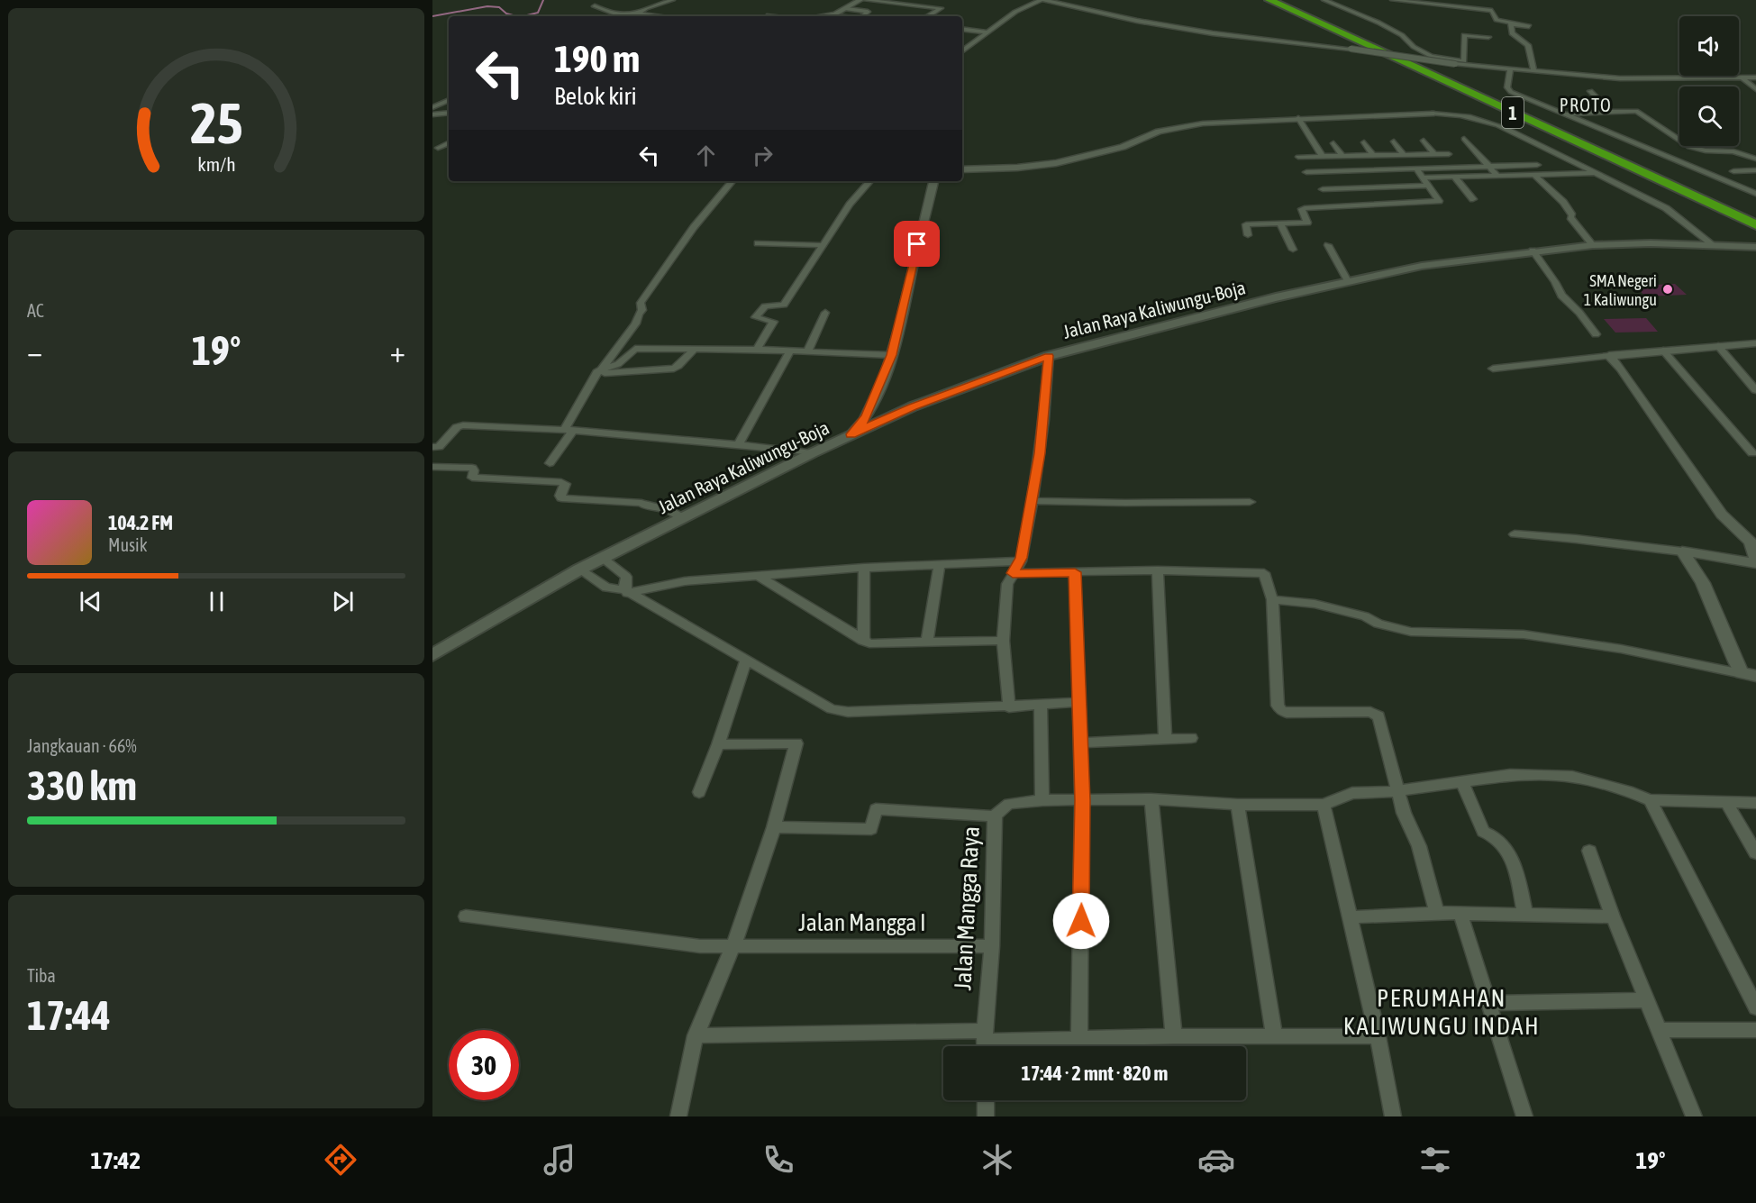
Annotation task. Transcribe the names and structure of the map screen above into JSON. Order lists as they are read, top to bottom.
{
  "streets": {
    "highway": ["1"],
    "main road": ["Jalan Raya Kaliwungu-Boja"],
    "street": ["Jalan Mangga Raya", "Jalan Mangga I"]
  },
  "crossings": [
    ["Jalan Mangga Raya", "Jalan Mangga I"]
  ],
  "districts": ["PROTO", "PERUMAHAN KALIWUNGU INDAH"],
  "places": ["SMA Negeri 1 Kaliwungu"],
  "page": {
    "turn": ["190 m", "Belok kiri"],
    "tile": [
      "AC",
      ["Jangkauan · 66%", "330 km"],
      ["Tiba", "17:44"]
    ],
    "heat": ["−", "19°", "+"],
    "song": ["104.2 FM", "Musik"],
    "limit": "30",
    "trip": "17:44 · 2 mnt · 820 m",
    "tabs": ["17:42", "19°"],
    "gauge": ["25", "km/h"]
  }
}
